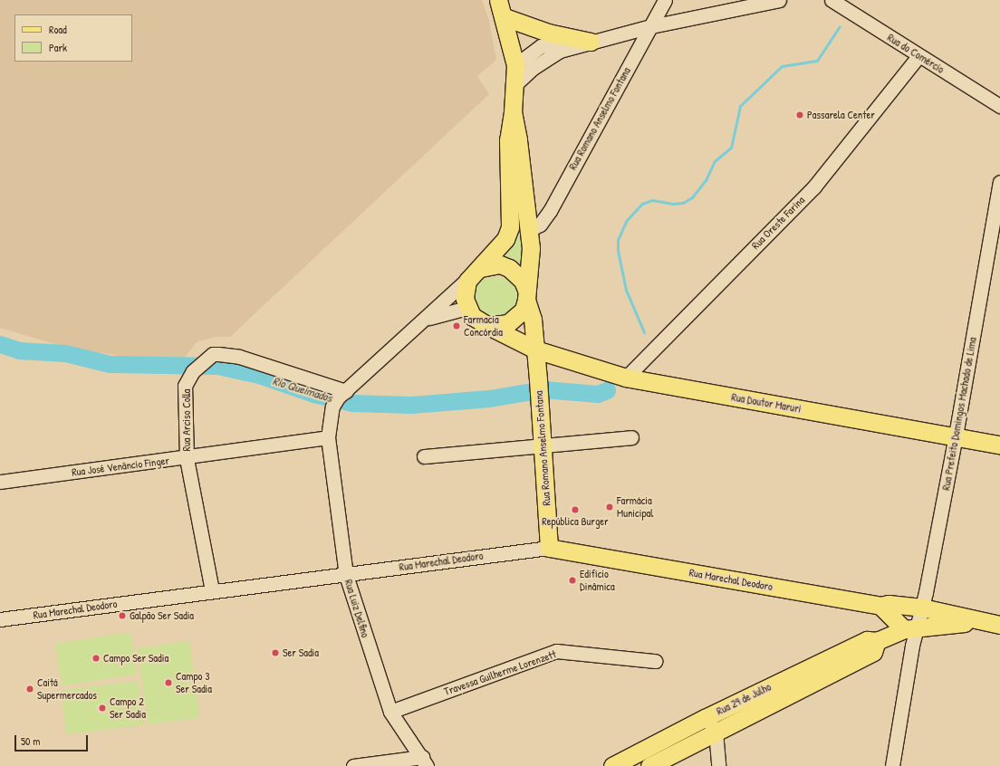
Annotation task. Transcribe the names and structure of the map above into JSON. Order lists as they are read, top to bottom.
{
  "streets": {
    "main road": [
      "Rua Romano Anselmo Fontana",
      "Rua Doutor Maruri",
      "Rua Marechal Deodoro",
      "Rua 29 de Julho"
    ],
    "street": [
      "Rua do Comércio",
      "Rua Oreste Farina",
      "Rua Prefeito Domingos Machado de Lima",
      "Rua Arciso Colla",
      "Rua José Venâncio Finger",
      "Rua Luiz Delfino",
      "Travessa Guilherme Lorenzett"
    ]
  },
  "crossings": [
    ["Rua do Comércio", "Rua Oreste Farina"],
    ["Rua Romano Anselmo Fontana", "Rua Doutor Maruri"],
    ["Rua Romano Anselmo Fontana", "Rua Marechal Deodoro"],
    ["Rua Oreste Farina", "Rua Doutor Maruri"],
    ["Rua Doutor Maruri", "Rua Prefeito Domingos Machado de Lima"],
    ["Rua Prefeito Domingos Machado de Lima", "Rua Marechal Deodoro"],
    ["Rua Prefeito Domingos Machado de Lima", "Rua 29 de Julho"],
    ["Rua Arciso Colla", "Rua José Venâncio Finger"],
    ["Rua Arciso Colla", "Rua Marechal Deodoro"],
    ["Rua Arciso Colla", "Rua Luiz Delfino"],
    ["Rua José Venâncio Finger", "Rua Luiz Delfino"],
    ["Rua Marechal Deodoro", "Rua Luiz Delfino"],
    ["Rua Marechal Deodoro", "Rua 29 de Julho"],
    ["Rua Luiz Delfino", "Travessa Guilherme Lorenzett"]
  ],
  "water": ["Rio Queimados"],
  "places": [
    "Passarela Center",
    "Farmacia Concórdia",
    "Farmácia Municipal",
    "República Burger",
    "Edifício Dinâmica",
    "Galpão Ser Sadia",
    "Ser Sadia",
    "Campo Ser Sadia",
    "Campo 3 Ser Sadia",
    "Caitá Supermercados",
    "Campo 2 Ser Sadia"
  ],
  "legend": ["Road", "Park"],
  "scale_bar": "50 m"
}
